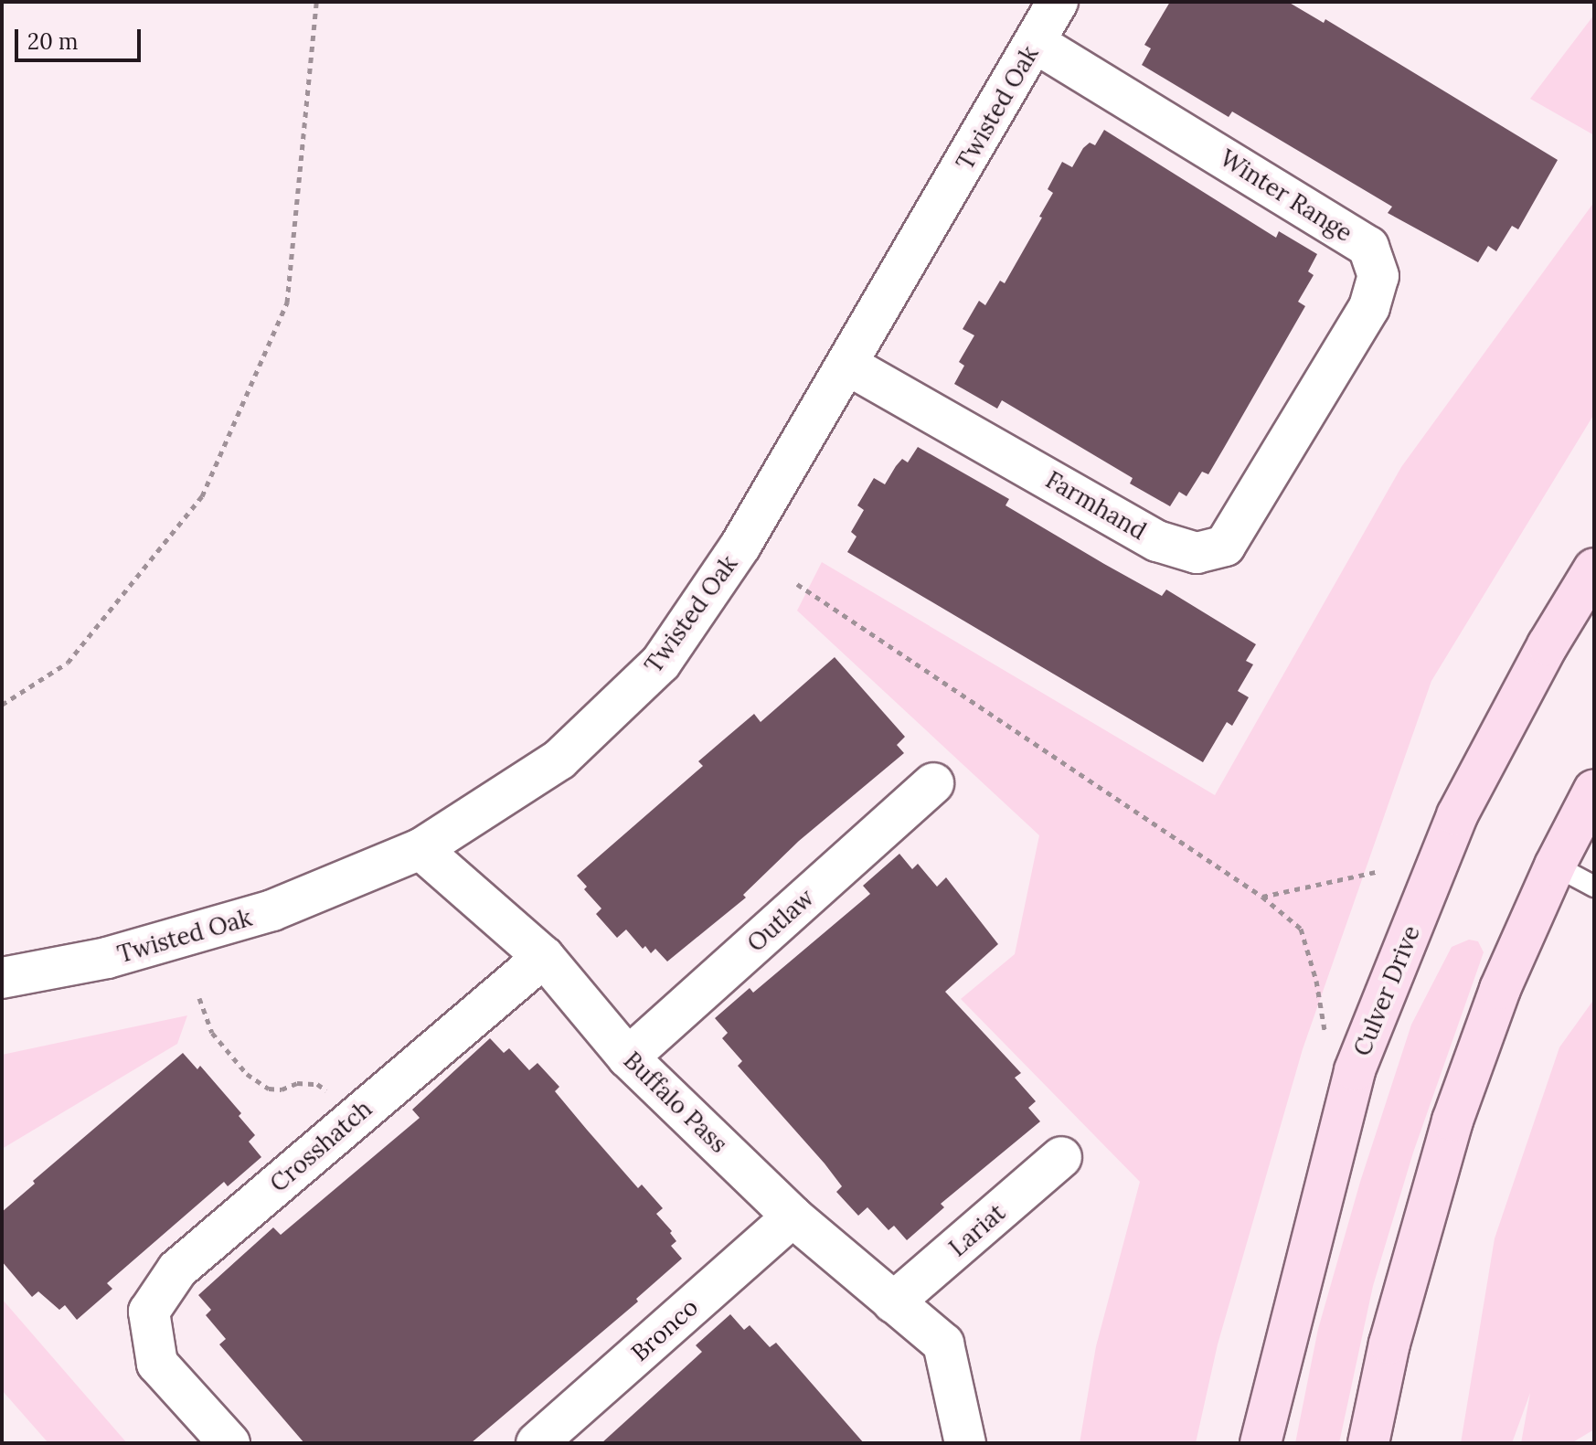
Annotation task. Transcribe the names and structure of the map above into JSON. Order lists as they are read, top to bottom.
{
  "streets": {
    "main road": ["Culver Drive"],
    "street": [
      "Twisted Oak",
      "Winter Range",
      "Farmhand",
      "Outlaw",
      "Buffalo Pass",
      "Crosshatch",
      "Lariat",
      "Bronco"
    ]
  },
  "crossings": [
    ["Twisted Oak", "Winter Range"],
    ["Twisted Oak", "Farmhand"],
    ["Twisted Oak", "Buffalo Pass"],
    ["Winter Range", "Farmhand"],
    ["Outlaw", "Buffalo Pass"],
    ["Buffalo Pass", "Crosshatch"],
    ["Buffalo Pass", "Lariat"],
    ["Buffalo Pass", "Bronco"]
  ],
  "scale_bar": "20 m"
}
